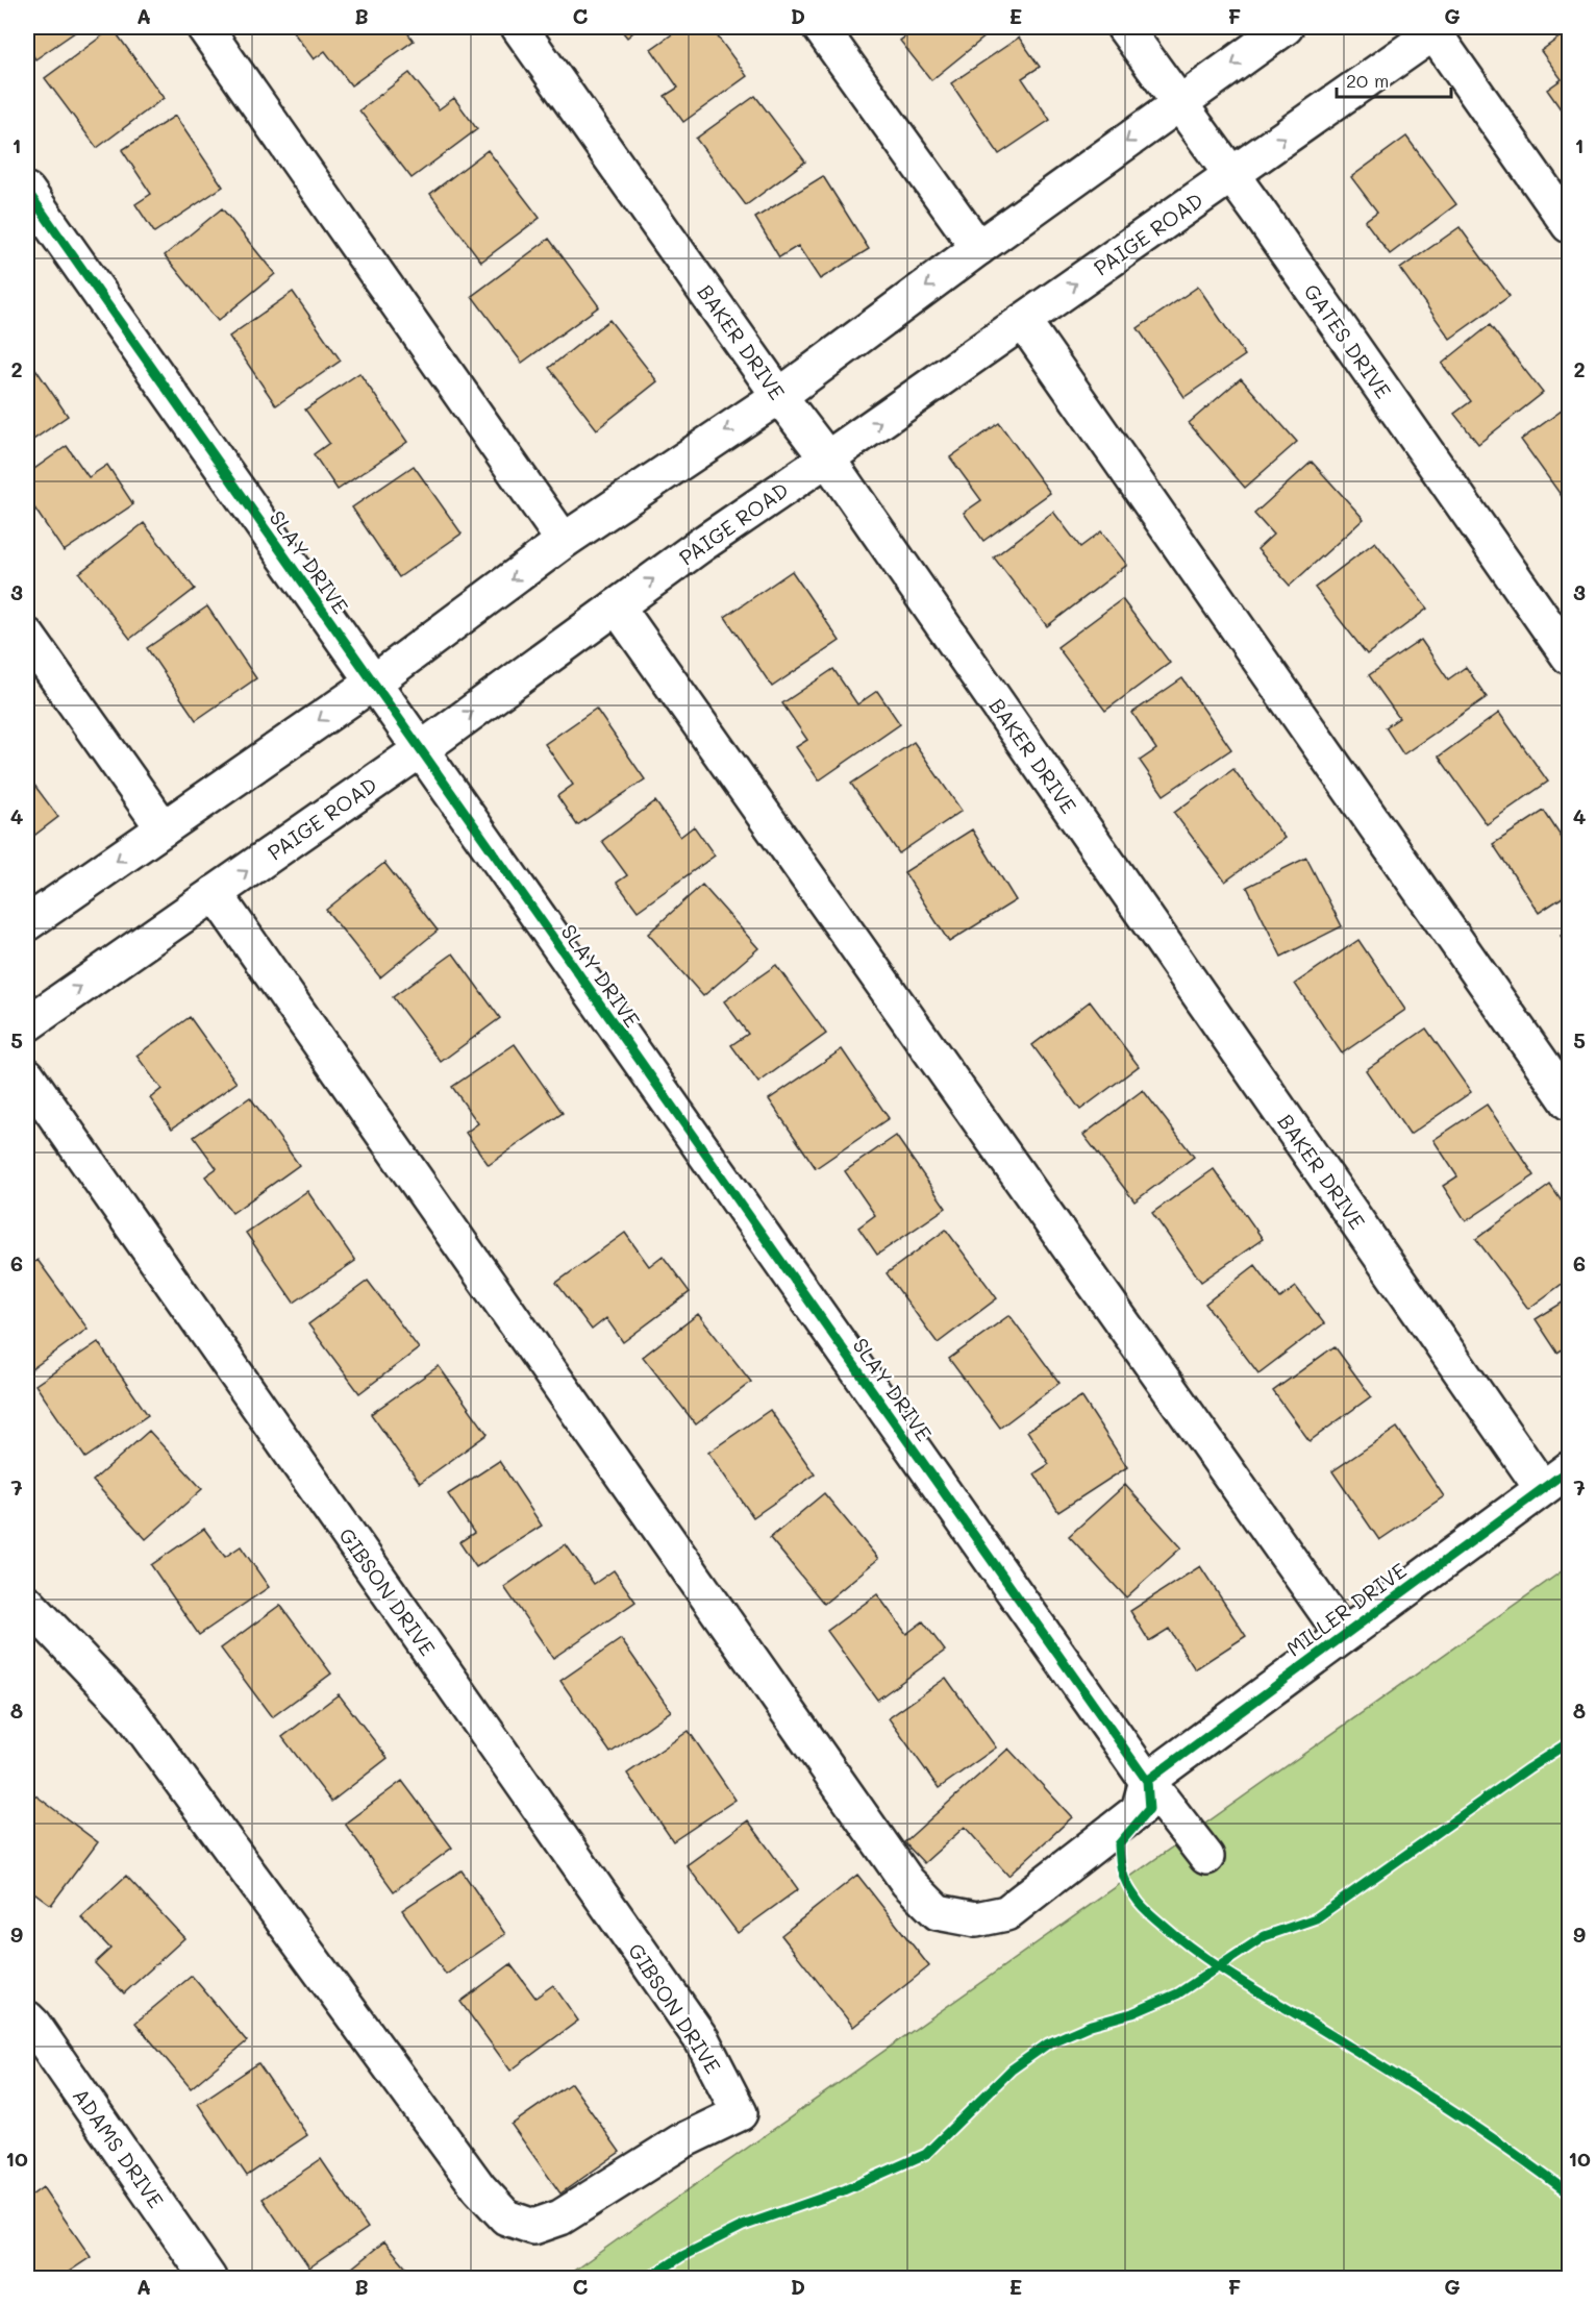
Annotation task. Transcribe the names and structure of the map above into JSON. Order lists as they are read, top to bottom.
{
  "streets": {
    "street": [
      "PAIGE ROAD",
      "GATES DRIVE",
      "BAKER DRIVE",
      "SLAY DRIVE",
      "GIBSON DRIVE",
      "MILLER DRIVE",
      "ADAMS DRIVE"
    ]
  },
  "crossings": [
    ["PAIGE ROAD", "GATES DRIVE"],
    ["PAIGE ROAD", "BAKER DRIVE"],
    ["PAIGE ROAD", "SLAY DRIVE"],
    ["BAKER DRIVE", "MILLER DRIVE"],
    ["SLAY DRIVE", "MILLER DRIVE"]
  ],
  "scale_bar": "20 m",
  "grid": {
    "columns": [
      "A",
      "B",
      "C",
      "D",
      "E",
      "F",
      "G"
    ],
    "rows": [
      "1",
      "2",
      "3",
      "4",
      "5",
      "6",
      "7",
      "8",
      "9",
      "10"
    ]
  }
}
